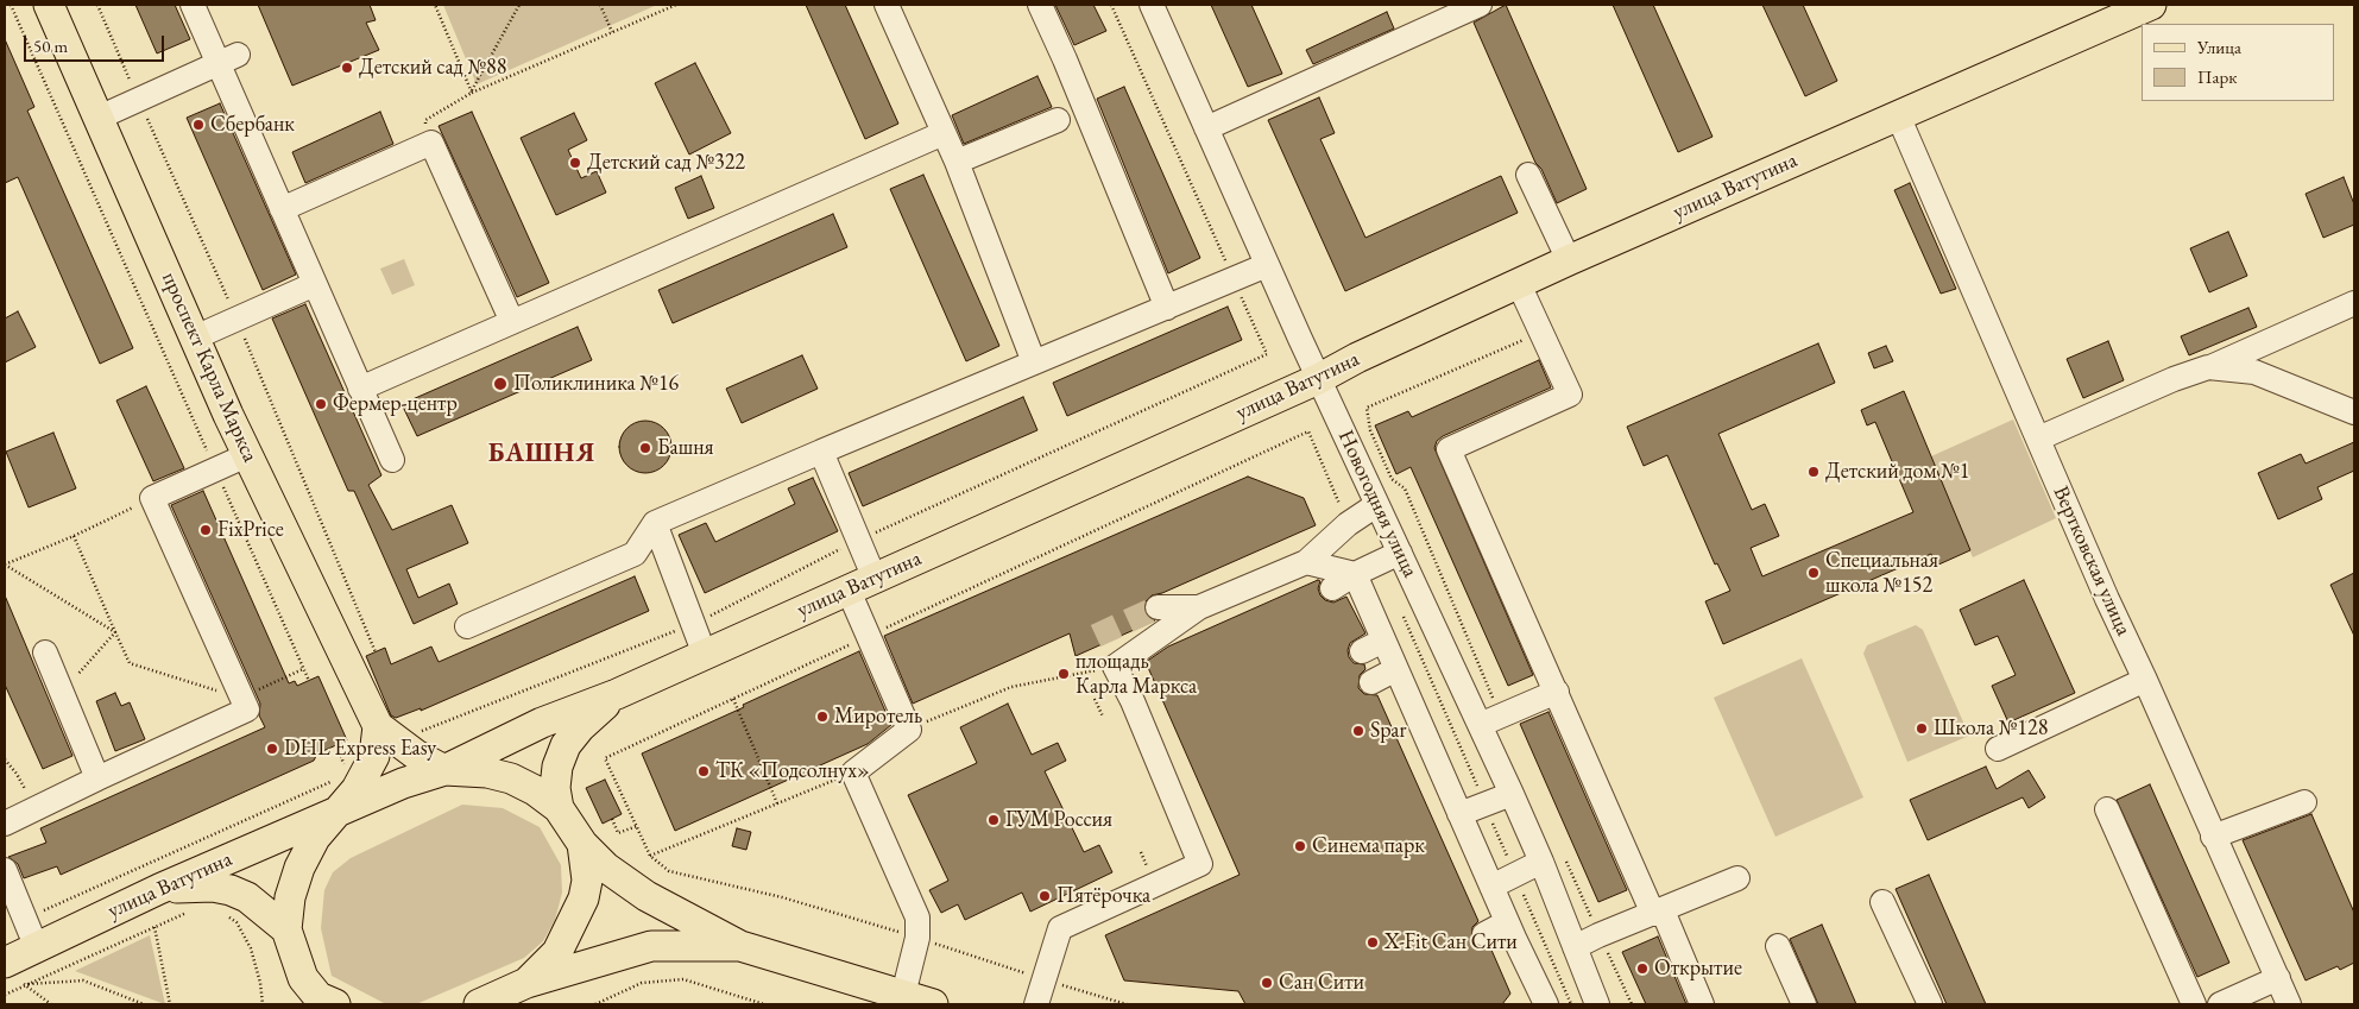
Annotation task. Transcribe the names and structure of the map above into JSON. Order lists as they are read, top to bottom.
{
  "streets": {
    "main road": ["улица Ватутина", "проспект Карла Маркса"],
    "street": ["Новогодняя улица", "Вертковская улица"]
  },
  "crossings": [
    ["улица Ватутина", "Новогодняя улица"],
    ["улица Ватутина", "Вертковская улица"]
  ],
  "districts": ["БАШНЯ"],
  "places": [
    "Детский сад №88",
    "Сбербанк",
    "Детский сад №322",
    "Поликлиника №16",
    "Фермер-центр",
    "Башня",
    "Детский дом №1",
    "FixPrice",
    "Специальная школа №152",
    "площадь Карла Маркса",
    "Миротель",
    "Школа №128",
    "Spar",
    "DHL Express Easy",
    "ТК «Подсолнух»",
    "ГУМ Россия",
    "Синема парк",
    "Пятёрочка",
    "X-Fit Сан Сити",
    "Открытие",
    "Сан Сити"
  ],
  "legend": ["Улица", "Парк"],
  "scale_bar": "50 m"
}
